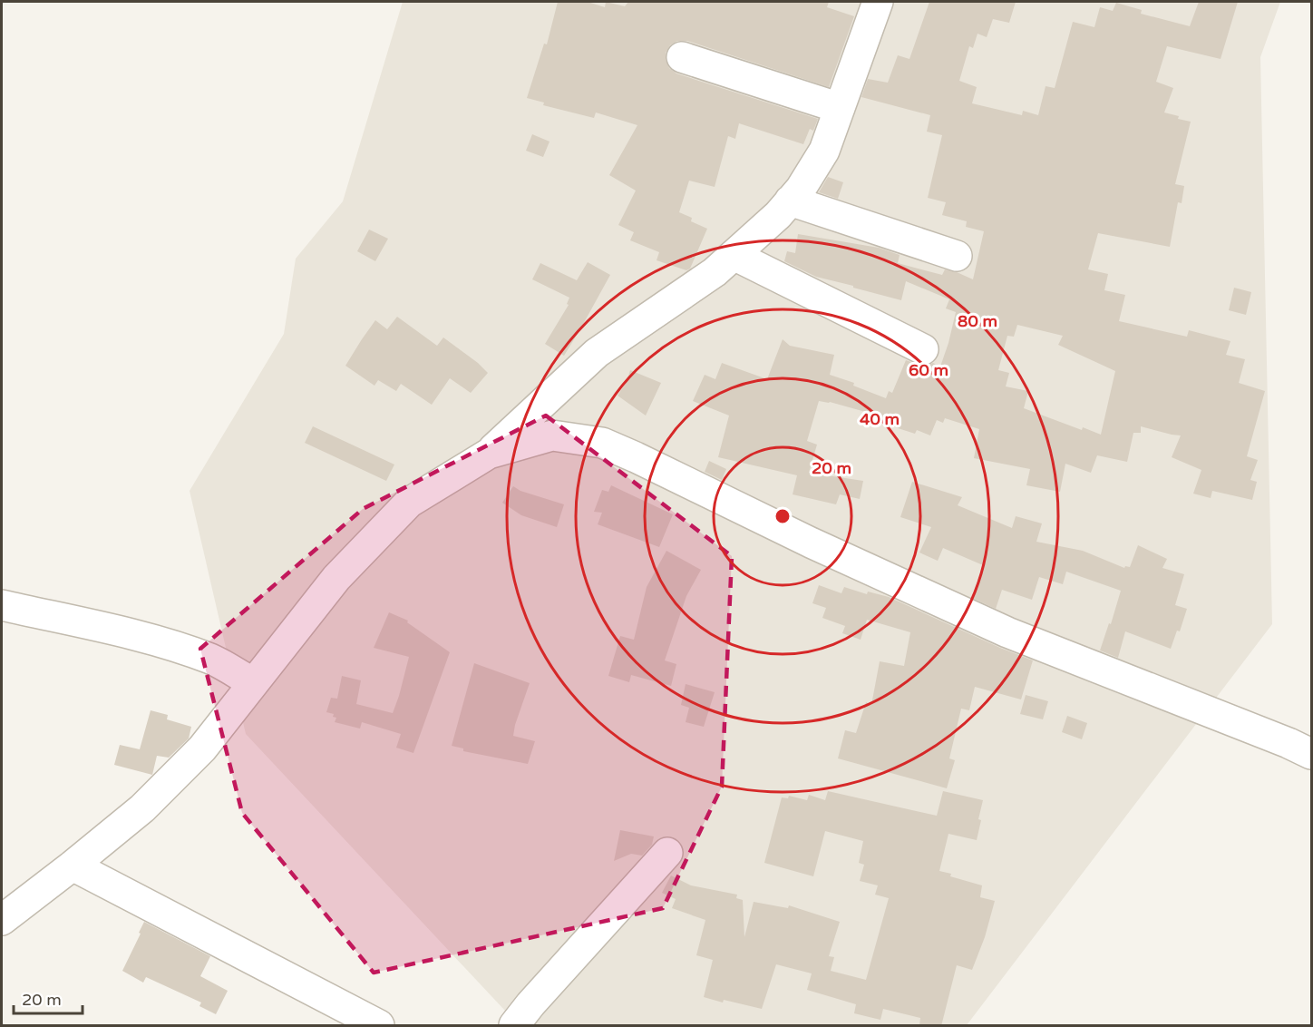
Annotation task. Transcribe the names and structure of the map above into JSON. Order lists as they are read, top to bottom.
{
  "scale_bar": "20 m",
  "rings": [
    "80 m",
    "60 m",
    "40 m",
    "20 m"
  ]
}
